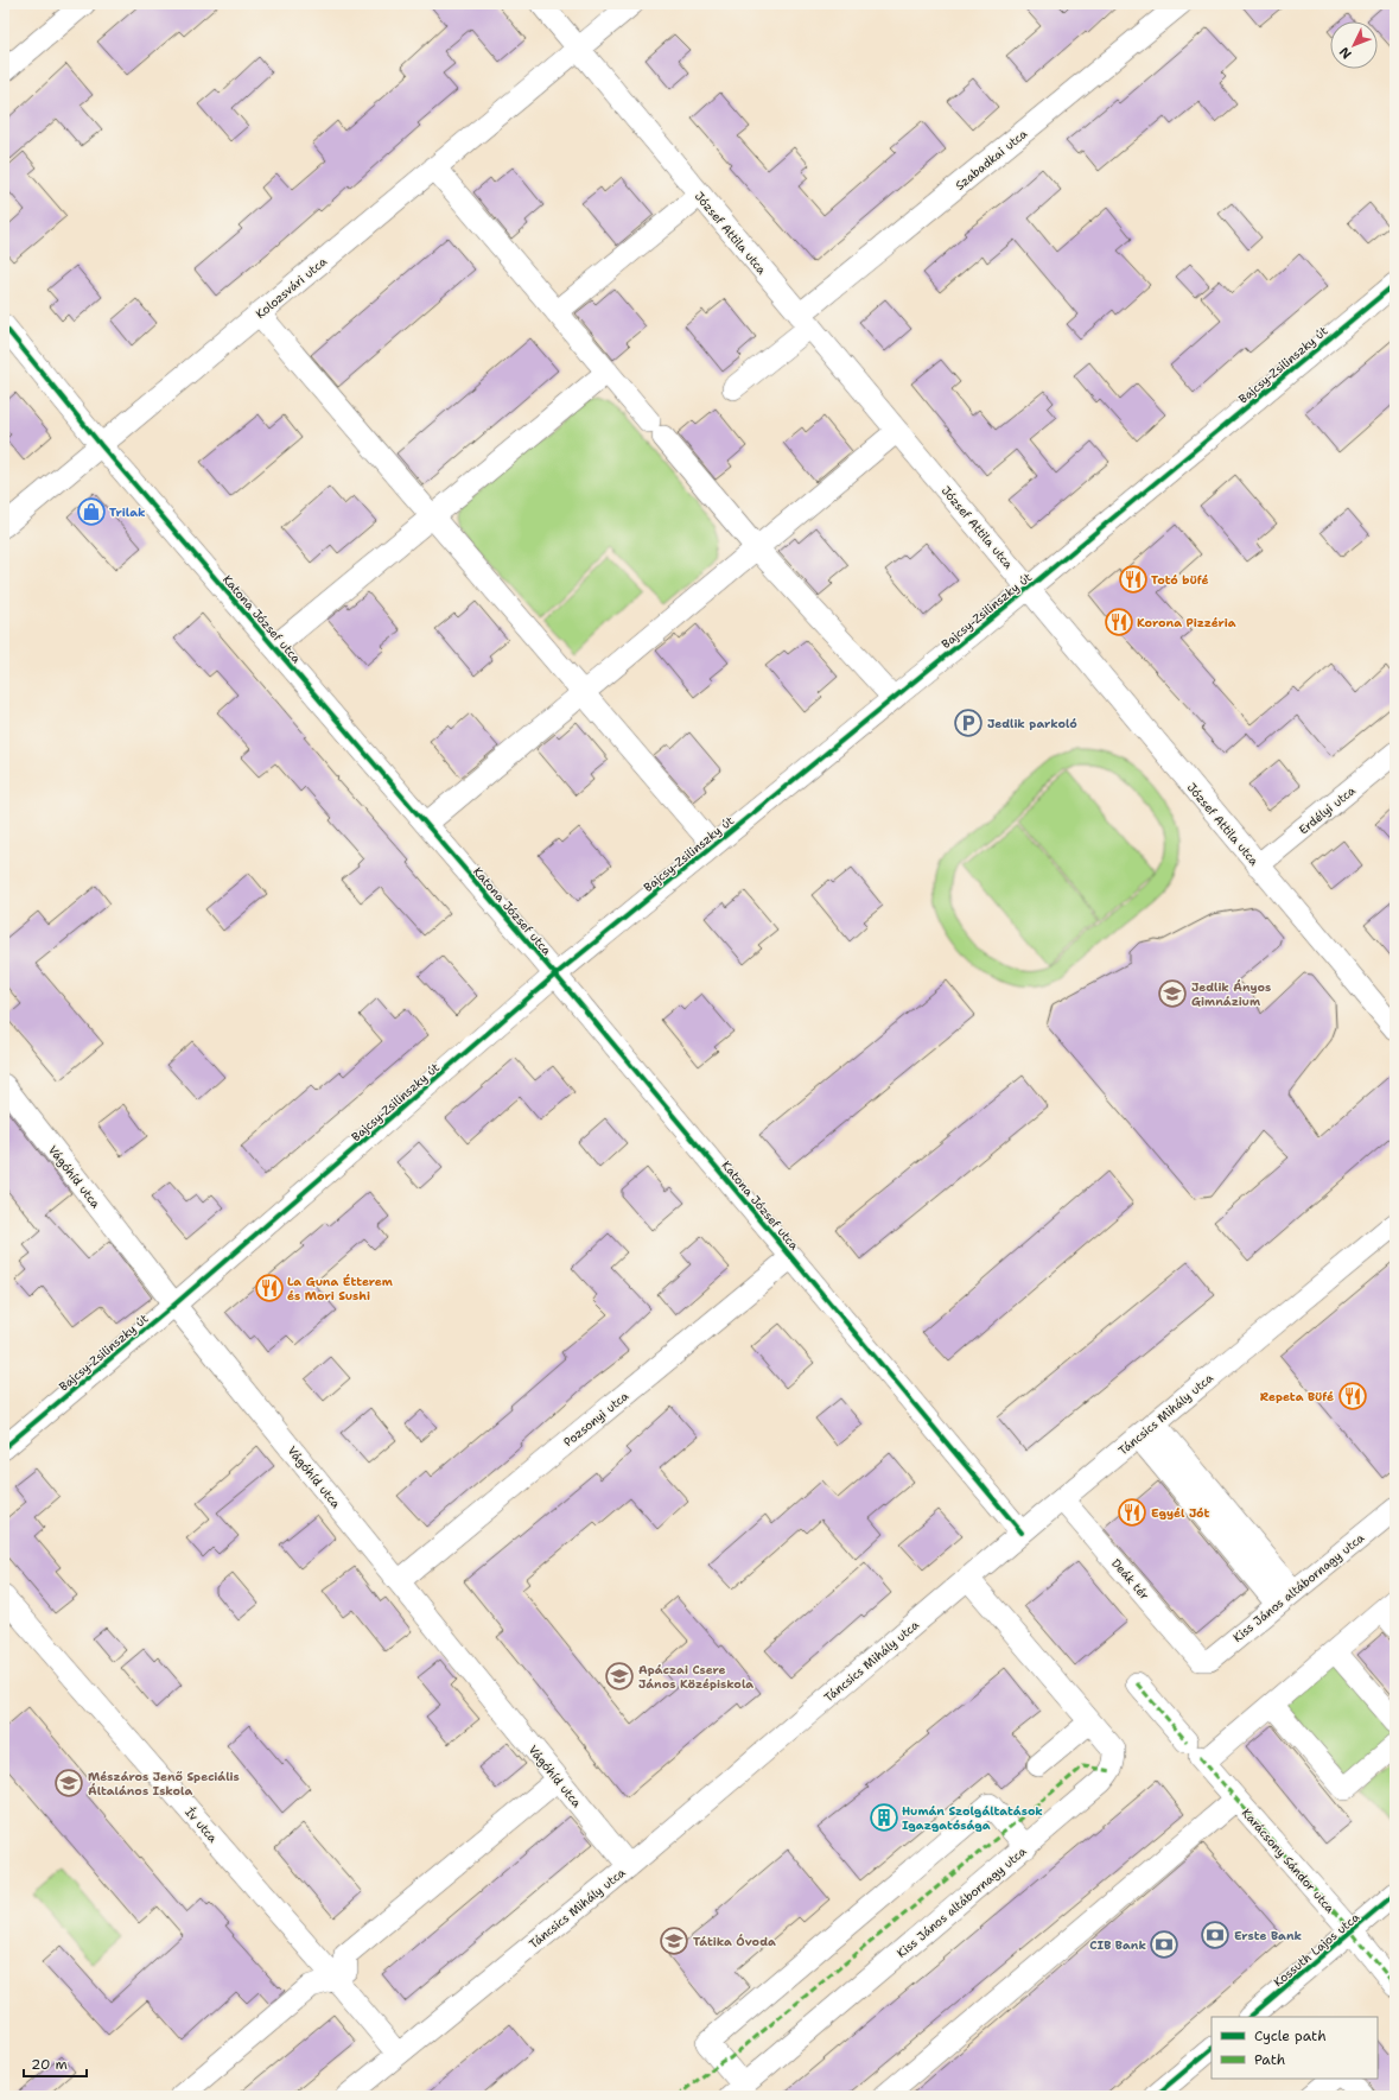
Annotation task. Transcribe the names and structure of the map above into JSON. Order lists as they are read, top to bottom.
{
  "streets": {
    "street": [
      "Szabadkai utca",
      "József Attila utca",
      "Kolozsvári utca",
      "Bajcsy-Zsilinszky út",
      "Katona József utca",
      "Erdélyi utca",
      "Vágóhíd utca",
      "Táncsics Mihály utca",
      "Pozsonyi utca",
      "Deák tér",
      "Kiss János altábornagy utca",
      "Ív utca",
      "Karácsony Sándor utca",
      "Kossuth Lajos utca"
    ]
  },
  "crossings": [
    ["Szabadkai utca", "József Attila utca"],
    ["József Attila utca", "Kolozsvári utca"],
    ["József Attila utca", "Bajcsy-Zsilinszky út"],
    ["József Attila utca", "Erdélyi utca"],
    ["Kolozsvári utca", "Katona József utca"],
    ["Bajcsy-Zsilinszky út", "Katona József utca"],
    ["Bajcsy-Zsilinszky út", "Vágóhíd utca"],
    ["Katona József utca", "Táncsics Mihály utca"],
    ["Katona József utca", "Pozsonyi utca"],
    ["Vágóhíd utca", "Táncsics Mihály utca"],
    ["Vágóhíd utca", "Pozsonyi utca"],
    ["Táncsics Mihály utca", "Deák tér"],
    ["Táncsics Mihály utca", "Kiss János altábornagy utca"],
    ["Táncsics Mihály utca", "Ív utca"],
    ["Deák tér", "Kiss János altábornagy utca"],
    ["Karácsony Sándor utca", "Kossuth Lajos utca"]
  ],
  "places": {
    "shop": ["Trilak"],
    "restaurant": [
      "Totó büfé",
      "Korona Pizzéria",
      "La Guna Étterem és Mori Sushi",
      "Repeta Büfé",
      "Egyél Jót"
    ],
    "parking": ["Jedlik parkoló"],
    "school or university": [
      "Jedlik Ányos Gimnázium",
      "Apáczai Csere János Középiskola",
      "Mészáros Jenő Speciális Általános Iskola",
      "Tátika Óvoda"
    ],
    "building": ["Humán Szolgáltatások Igazgatósága"],
    "bank": ["Erste Bank", "CIB Bank"]
  },
  "legend": ["Cycle path", "Path"],
  "scale_bar": "20 m",
  "north": "bottom left"
}
